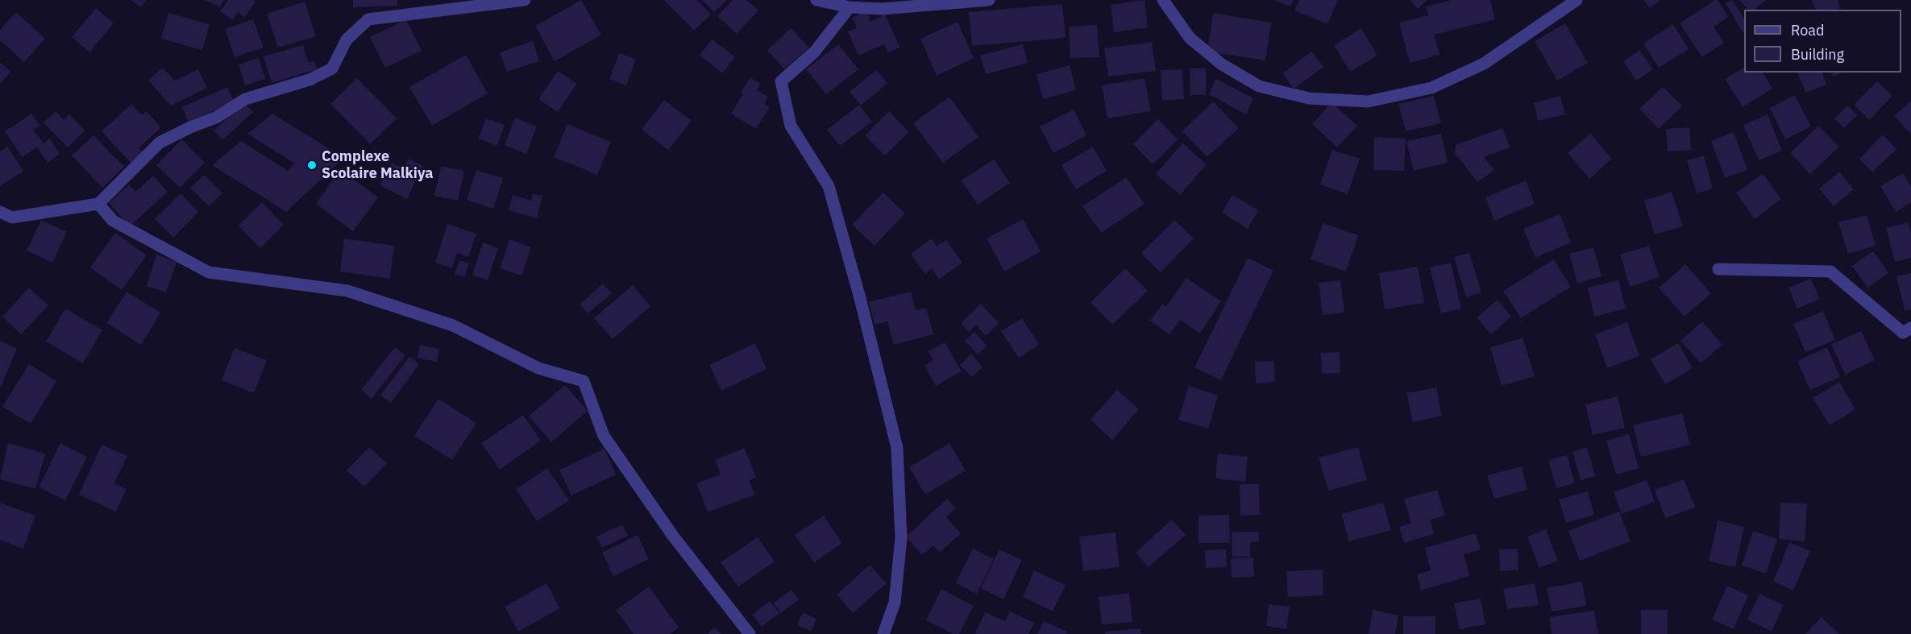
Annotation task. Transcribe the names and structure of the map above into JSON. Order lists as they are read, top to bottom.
{
  "places": ["Complexe Scolaire Malkiya"],
  "legend": ["Road", "Building"]
}
